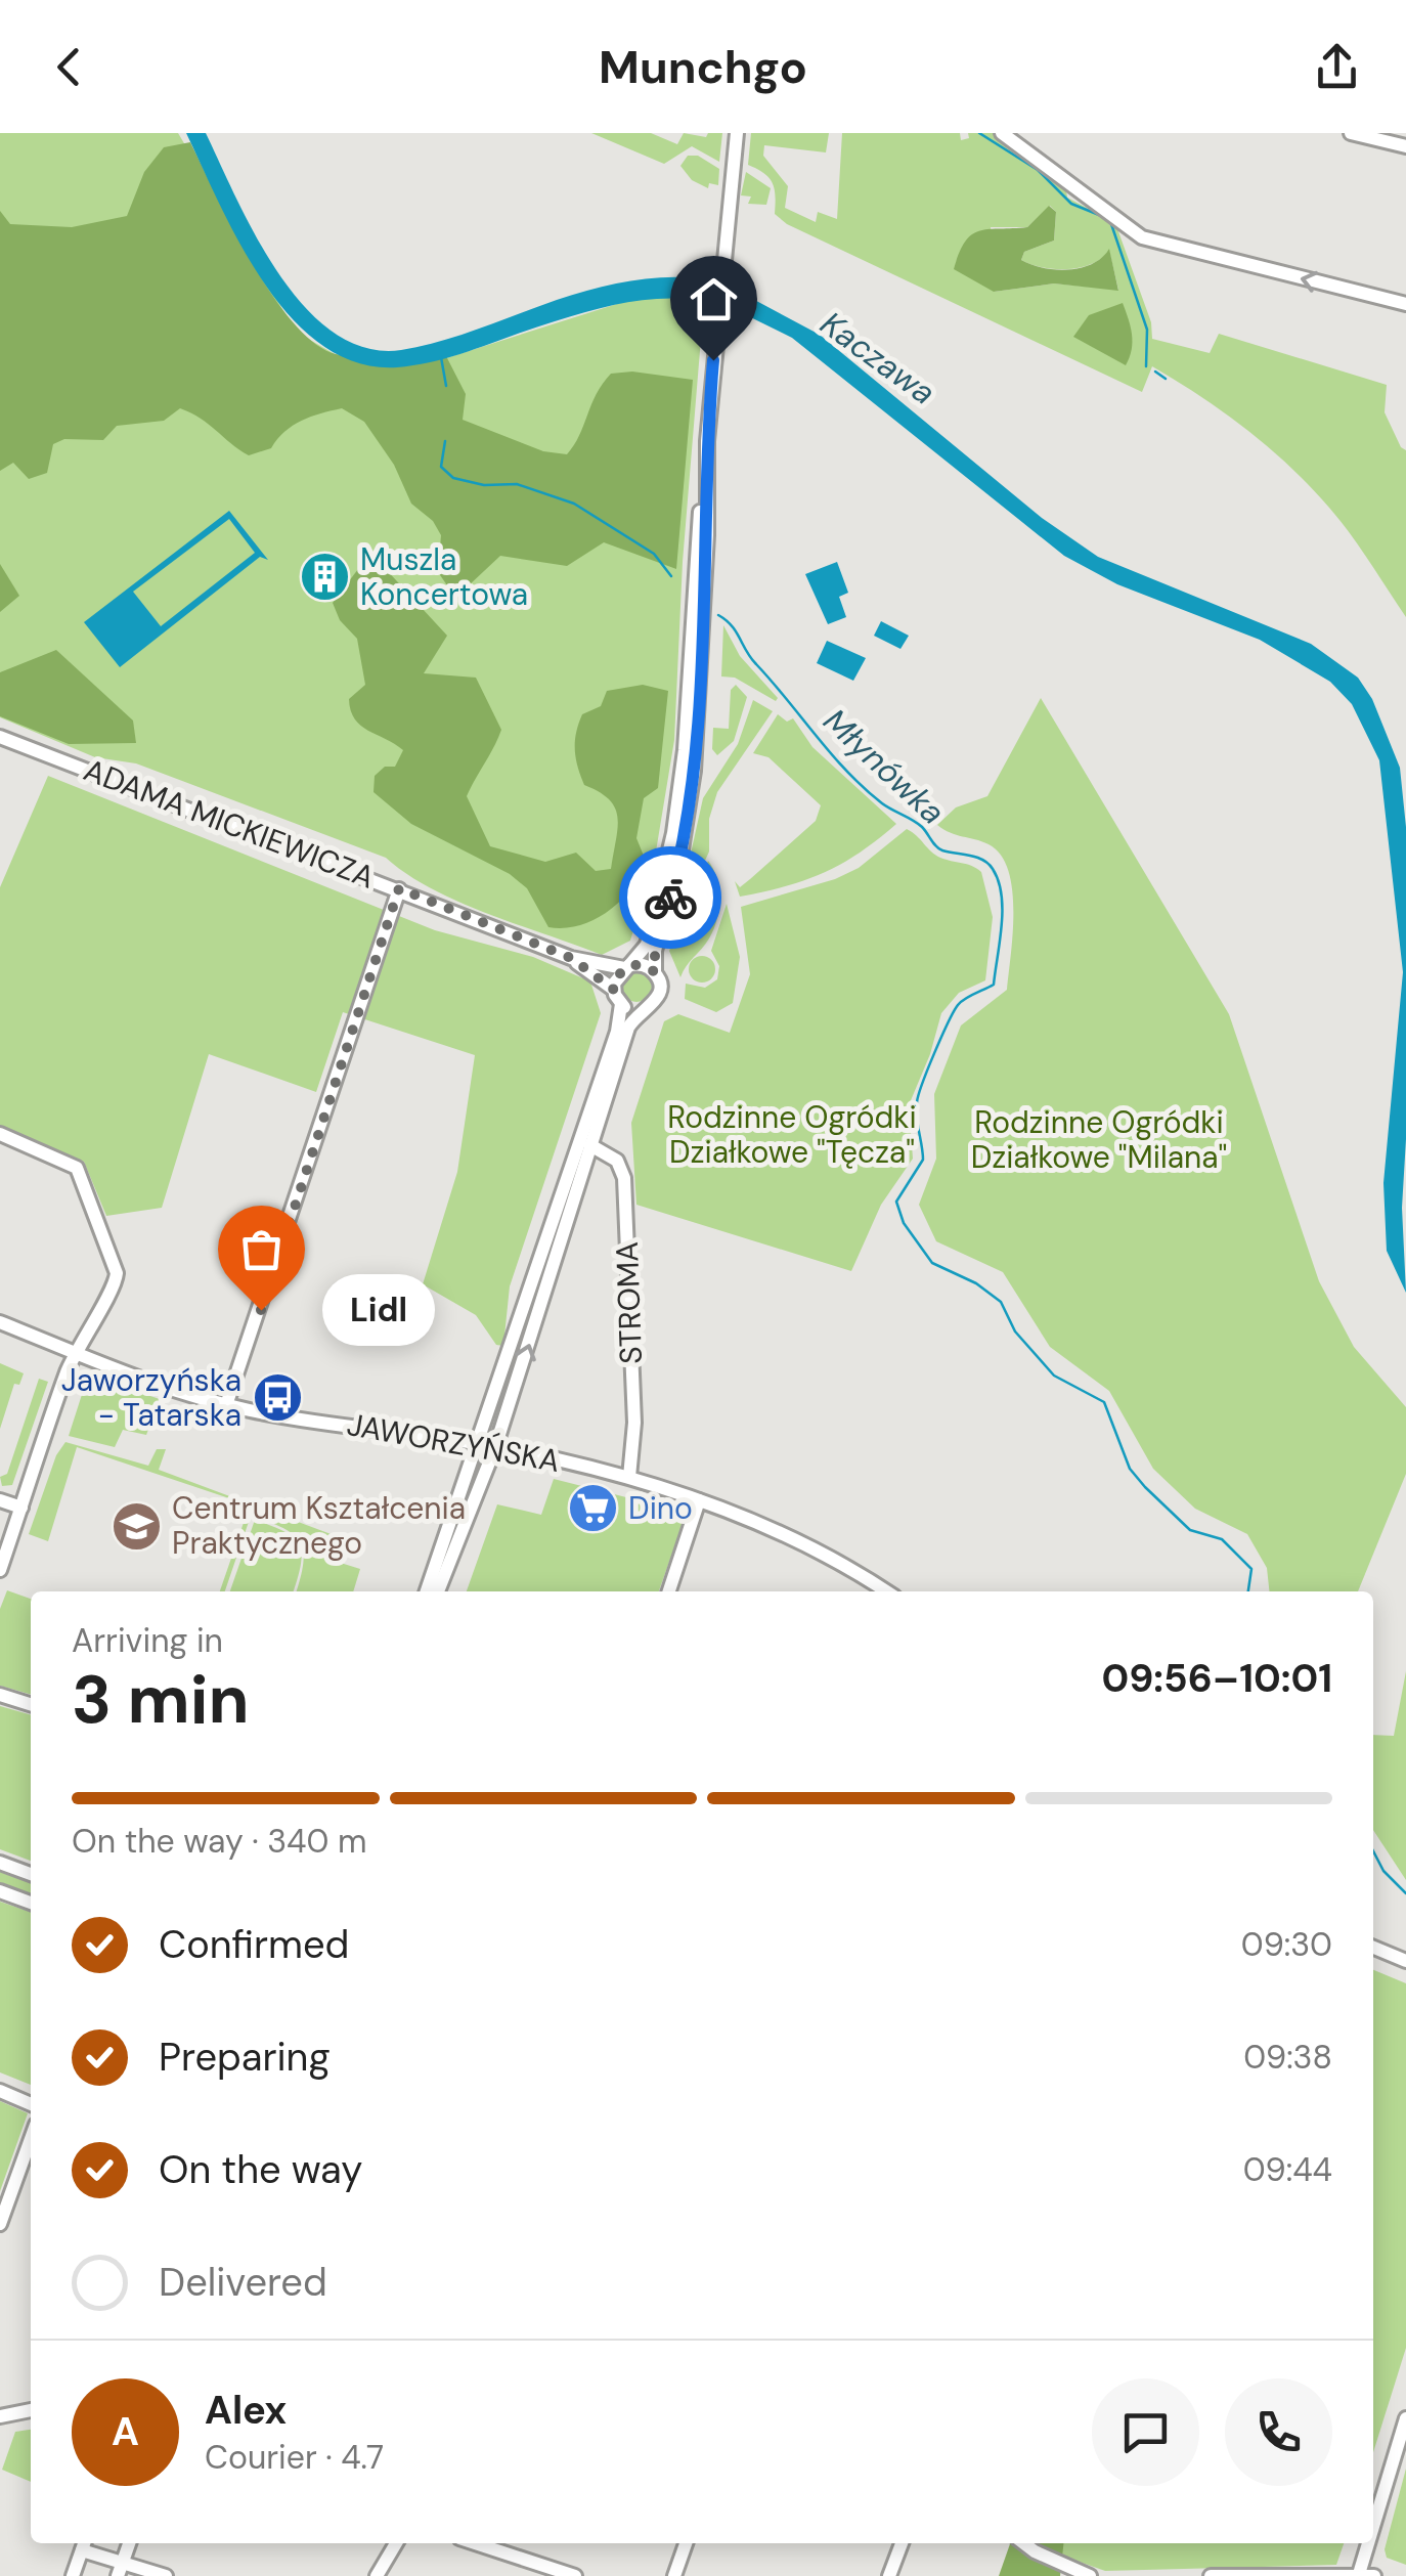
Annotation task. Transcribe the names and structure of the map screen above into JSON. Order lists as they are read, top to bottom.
{
  "streets": {
    "street": ["ADAMA MICKIEWICZA", "STROMA", "JAWORZYŃSKA"]
  },
  "crossings": [
    ["STROMA", "JAWORZYŃSKA"]
  ],
  "water": ["Kaczawa", "Młynówka"],
  "parks": ["Rodzinne Ogródki Działkowe \"Tęcza\"", "Rodzinne Ogródki Działkowe \"Milana\""],
  "places": {
    "building": ["Muszla Koncertowa"],
    "other": ["Lidl"],
    "bus stop": ["Jaworzyńska - Tatarska"],
    "supermarket": ["Dino"],
    "school or university": ["Centrum Kształcenia Praktycznego"]
  },
  "page": {
    "header": "Munchgo",
    "bubble": "Lidl",
    "heading": ["3 min", "Arriving in", "09:56–10:01"],
    "panel": ["Alex", "Courier · 4.7"],
    "bar": "On the way · 340 m",
    "list": [
      ["Confirmed", "09:30"],
      ["Preparing", "09:38"],
      ["On the way", "09:44"],
      "Delivered"
    ],
    "round": "A"
  }
}
